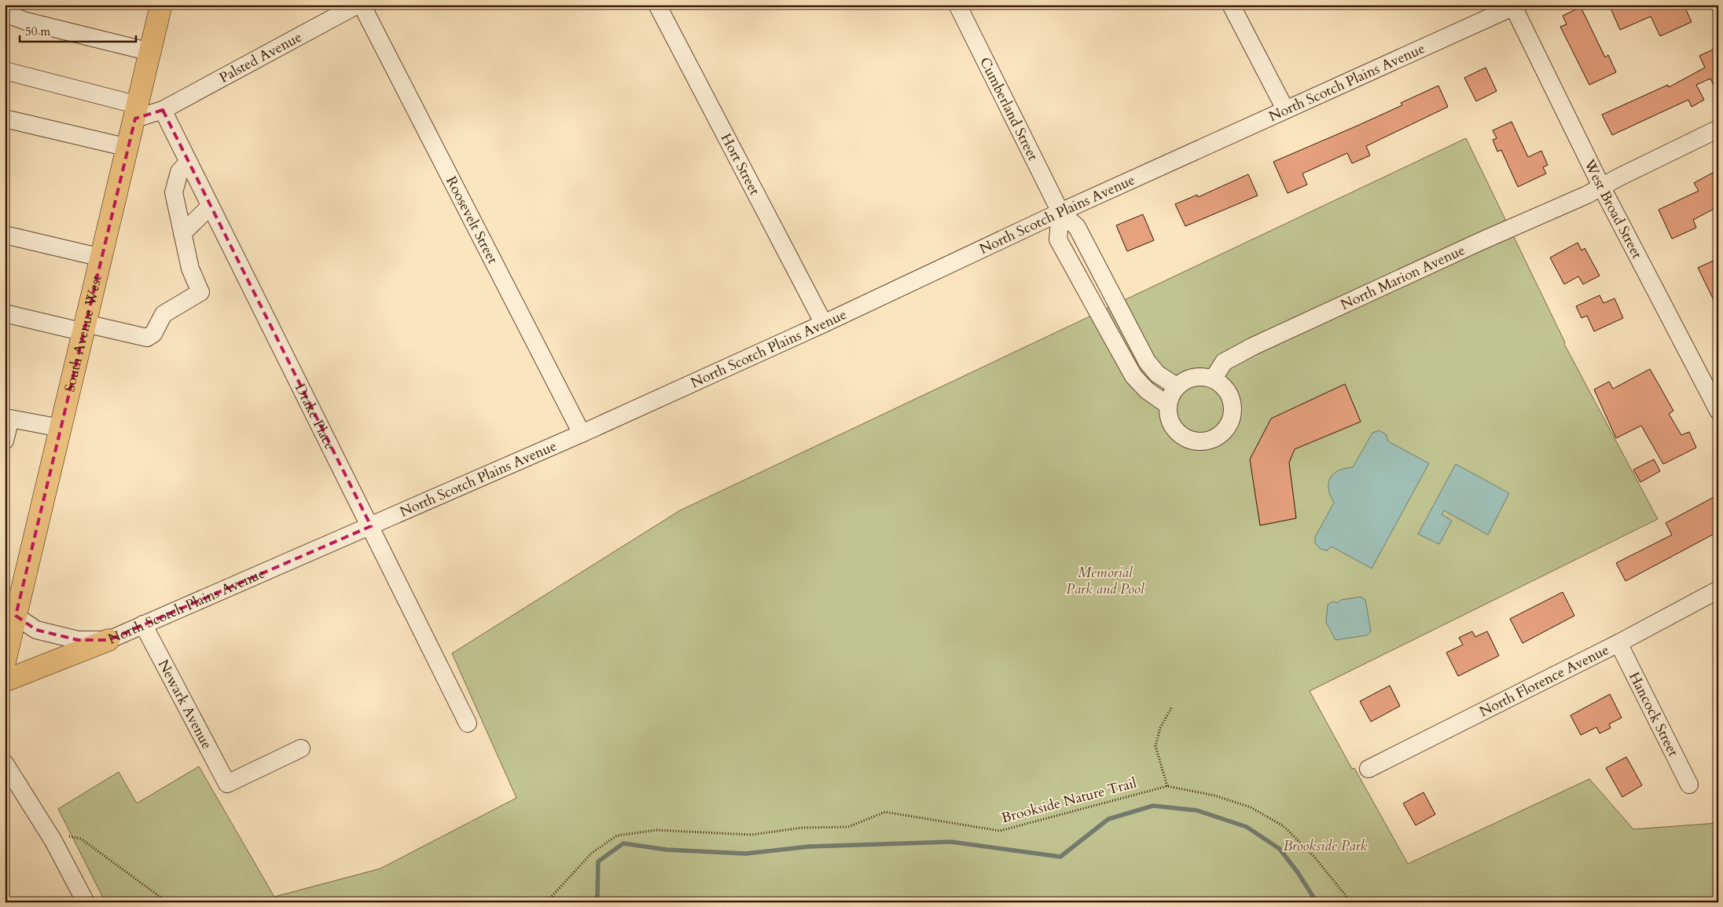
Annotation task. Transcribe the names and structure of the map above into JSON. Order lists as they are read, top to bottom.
{
  "streets": {
    "main road": ["South Avenue West"],
    "street": [
      "Palsted Avenue",
      "North Scotch Plains Avenue",
      "Cumberland Street",
      "Hort Street",
      "West Broad Street",
      "Roosevelt Street",
      "North Marion Avenue",
      "Drake Place",
      "North Florence Avenue",
      "Newark Avenue",
      "Hancock Street"
    ],
    "path": ["Brookside Nature Trail"]
  },
  "crossings": [
    ["Palsted Avenue", "South Avenue West"],
    ["Palsted Avenue", "Drake Place"],
    ["North Scotch Plains Avenue", "Cumberland Street"],
    ["North Scotch Plains Avenue", "Hort Street"],
    ["North Scotch Plains Avenue", "West Broad Street"],
    ["North Scotch Plains Avenue", "Roosevelt Street"],
    ["North Scotch Plains Avenue", "South Avenue West"],
    ["North Scotch Plains Avenue", "Drake Place"],
    ["North Scotch Plains Avenue", "Newark Avenue"],
    ["Cumberland Street", "North Marion Avenue"],
    ["West Broad Street", "North Marion Avenue"],
    ["North Florence Avenue", "Hancock Street"]
  ],
  "parks": ["Memorial Park and Pool", "Brookside Park"],
  "scale_bar": "50 m"
}
